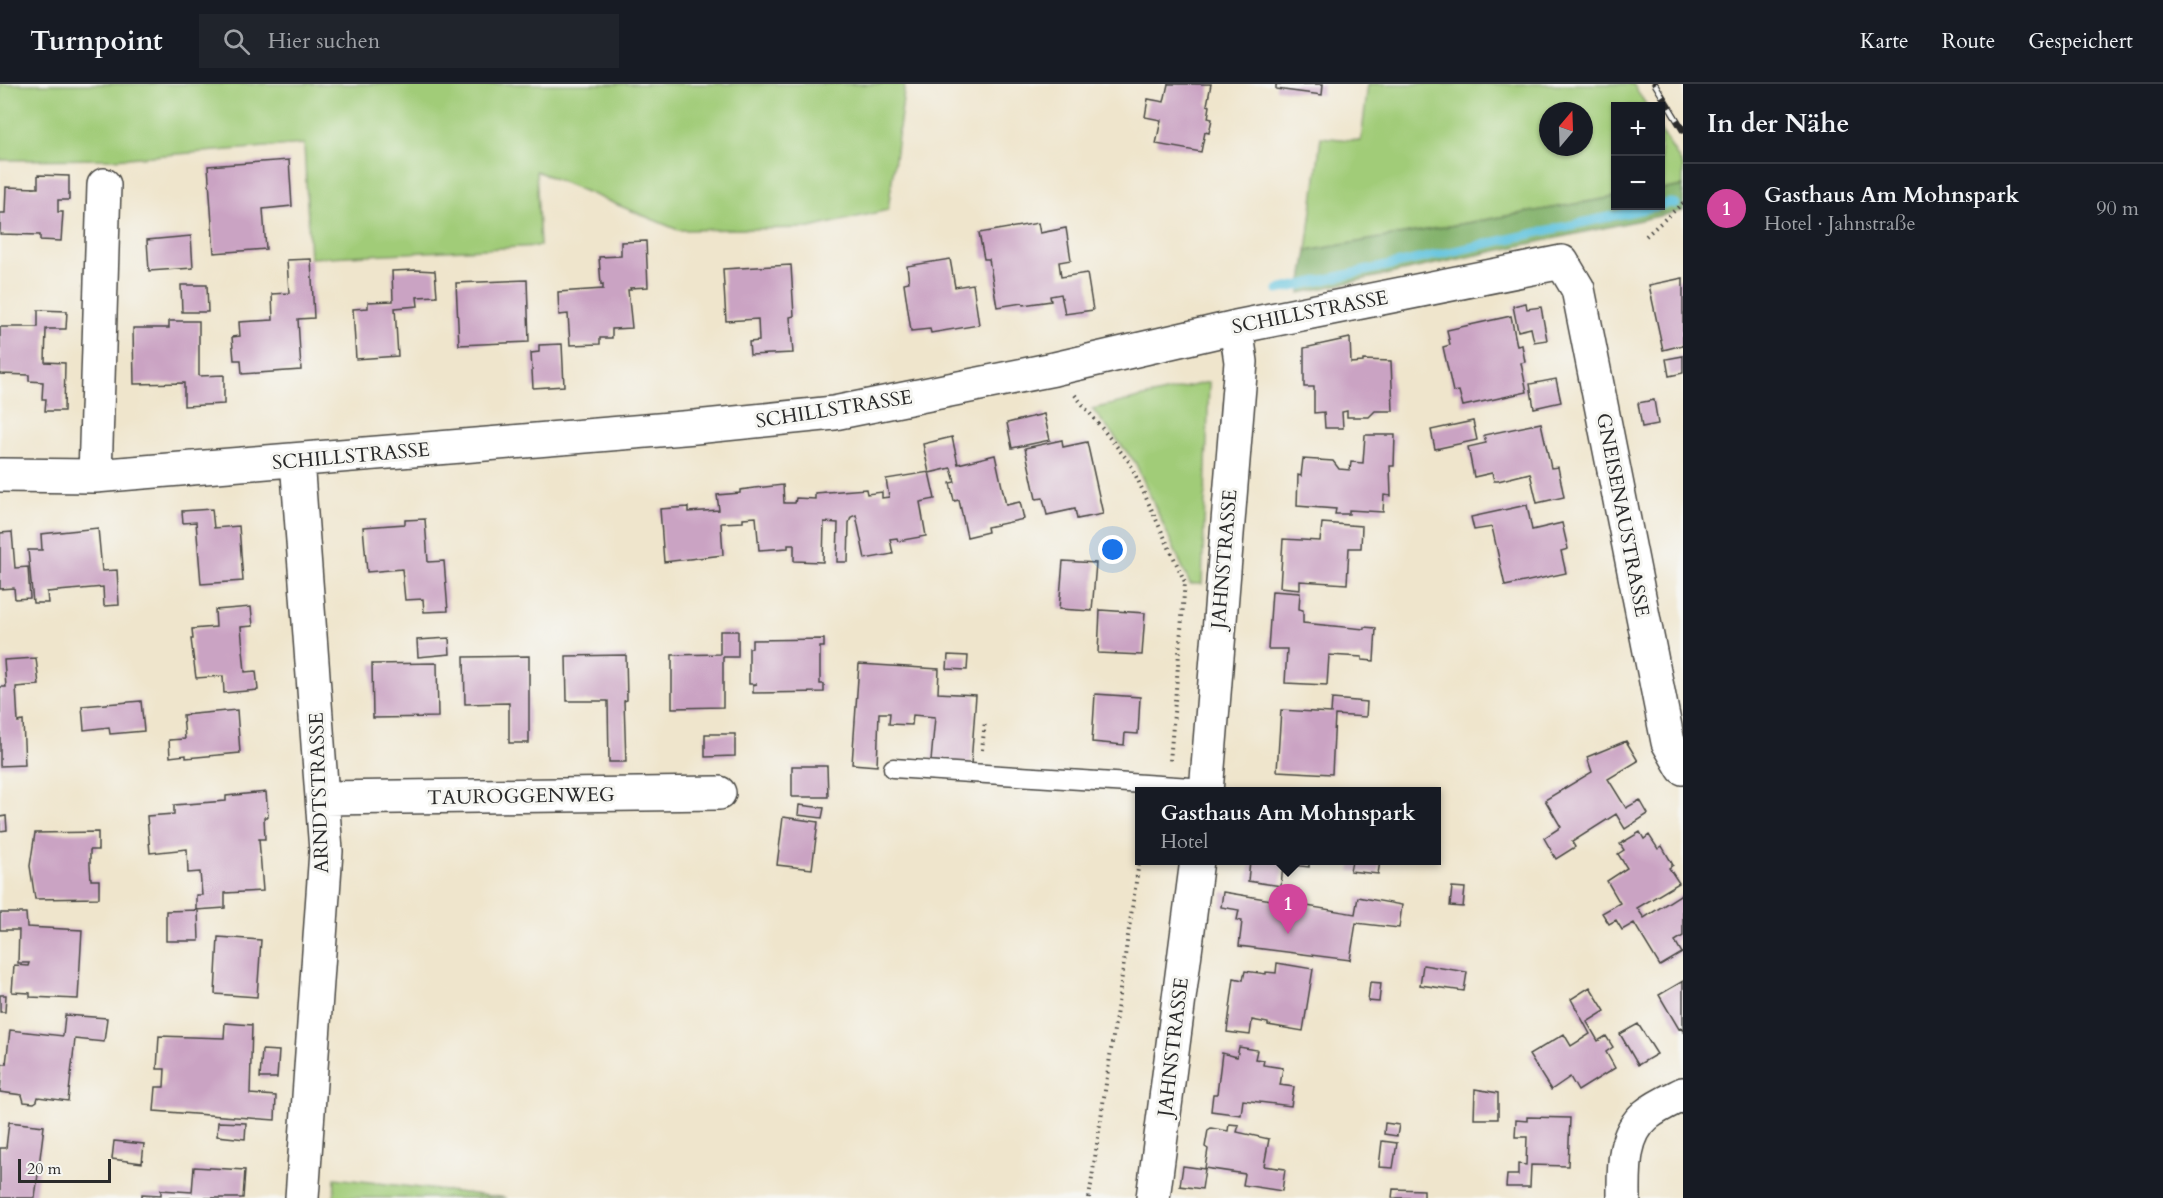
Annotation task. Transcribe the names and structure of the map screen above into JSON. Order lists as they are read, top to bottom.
{
  "streets": {
    "street": [
      "SCHILLSTRASSE",
      "GNEISENAUSTRASSE",
      "JAHNSTRASSE",
      "ARNDTSTRASSE",
      "TAUROGGENWEG"
    ]
  },
  "crossings": [
    ["SCHILLSTRASSE", "GNEISENAUSTRASSE"],
    ["SCHILLSTRASSE", "JAHNSTRASSE"],
    ["SCHILLSTRASSE", "ARNDTSTRASSE"],
    ["ARNDTSTRASSE", "TAUROGGENWEG"]
  ],
  "scale_bar": "20 m",
  "north": "top",
  "page": {
    "header": "Turnpoint",
    "search": "Hier suchen",
    "nav": ["Karte", "Route", "Gespeichert"],
    "heading": "In der Nähe",
    "map_buttons": ["+", "−"],
    "list": [
      {
        "mark": "1",
        "name": "Gasthaus Am Mohnspark",
        "note": "Hotel · Jahnstraße",
        "value": "90 m"
      }
    ],
    "popup": ["Gasthaus Am Mohnspark", "Hotel"],
    "pins": "1",
    "scale": "20 m"
  }
}
